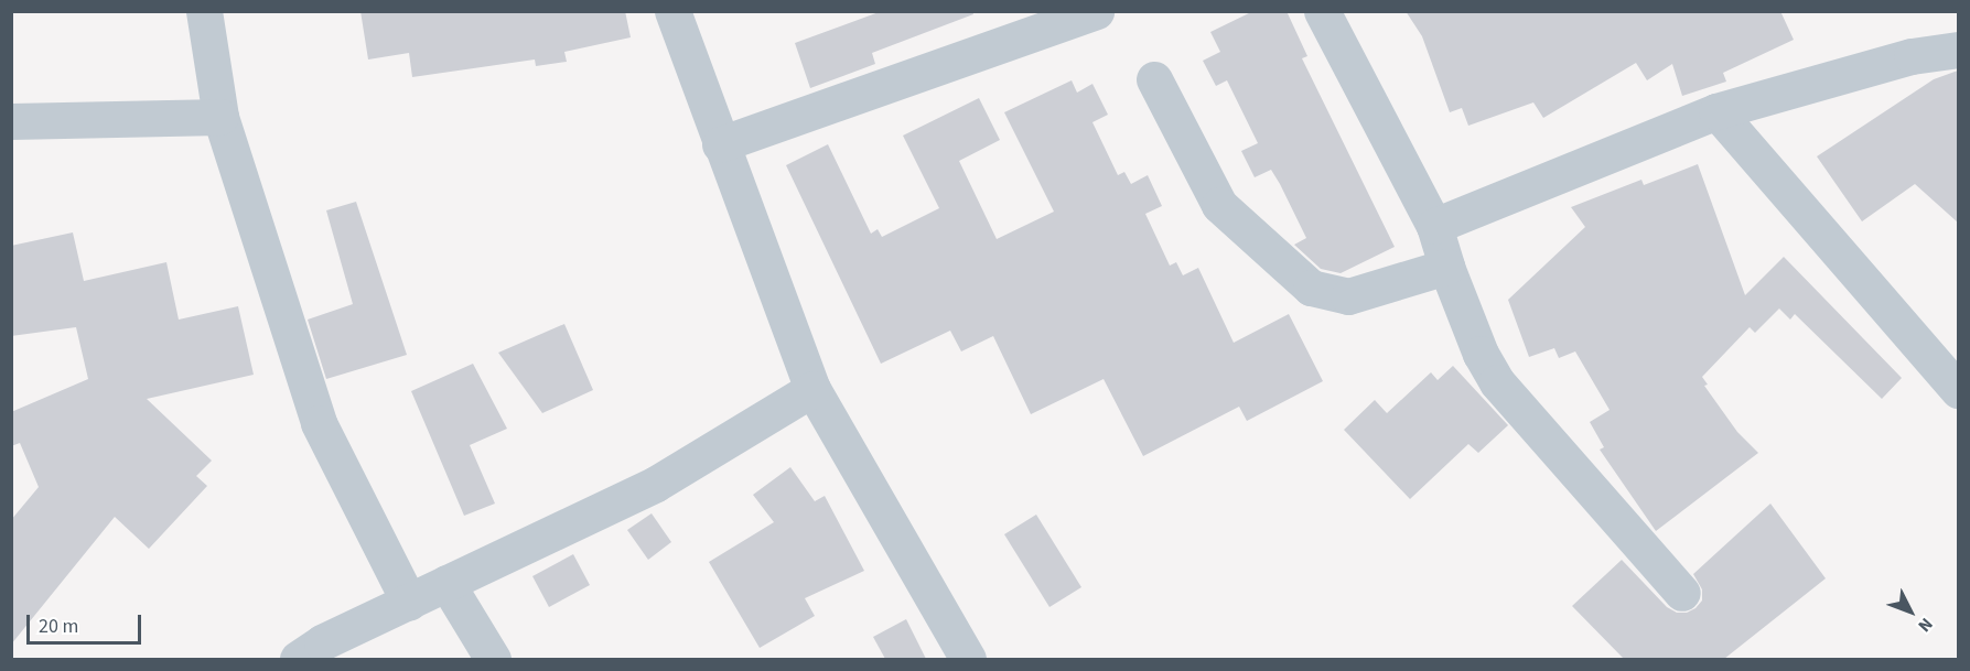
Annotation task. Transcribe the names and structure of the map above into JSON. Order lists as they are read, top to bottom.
{
  "scale_bar": "20 m",
  "north": "bottom right"
}
